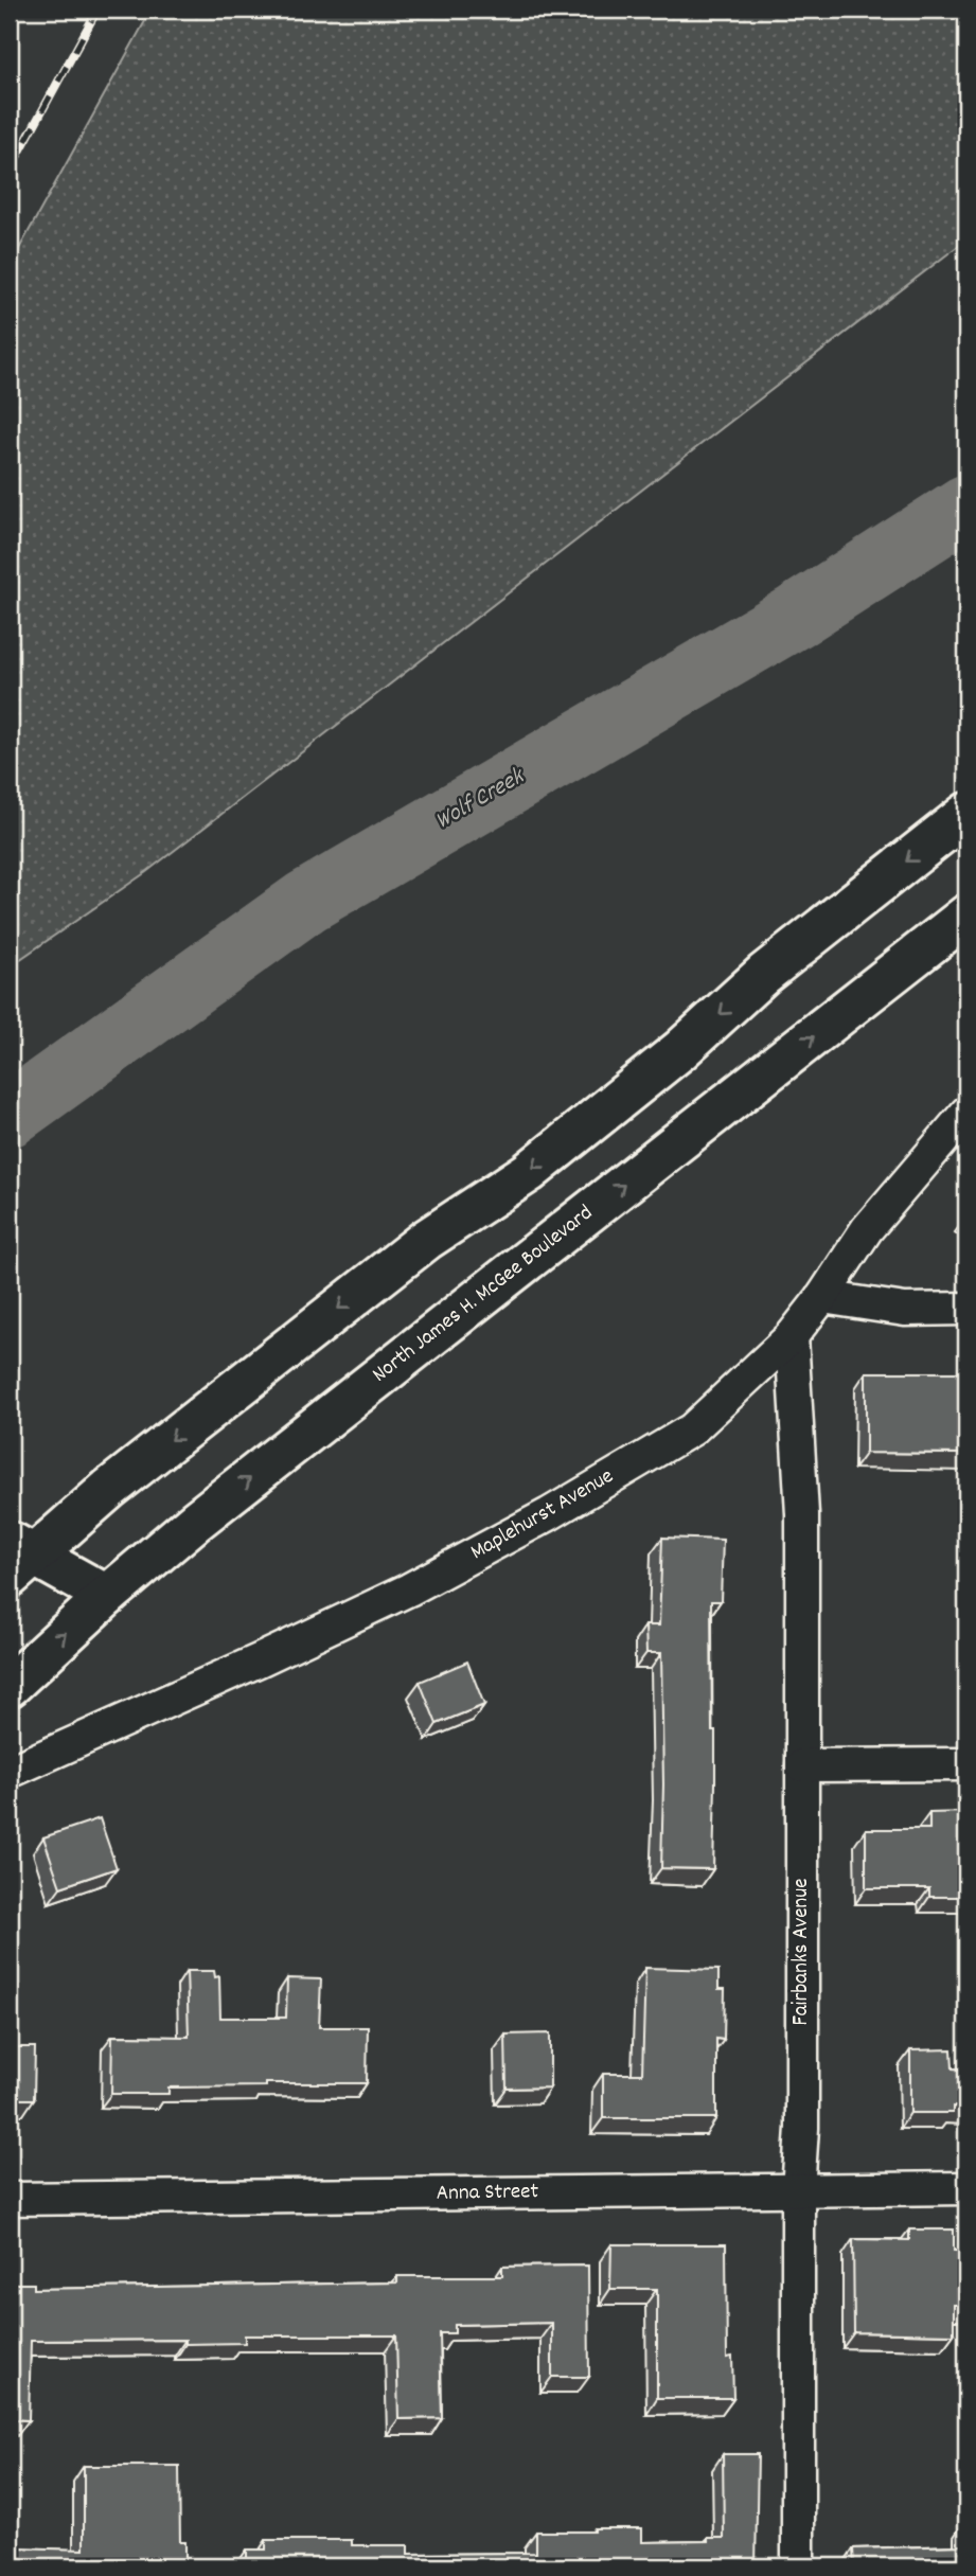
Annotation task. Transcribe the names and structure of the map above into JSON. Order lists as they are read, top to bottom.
{
  "streets": {
    "main road": ["North James H. McGee Boulevard"],
    "street": ["Maplehurst Avenue", "Fairbanks Avenue", "Anna Street"]
  },
  "crossings": [
    ["Maplehurst Avenue", "Fairbanks Avenue"],
    ["Fairbanks Avenue", "Anna Street"]
  ],
  "water": ["Wolf Creek"]
}
